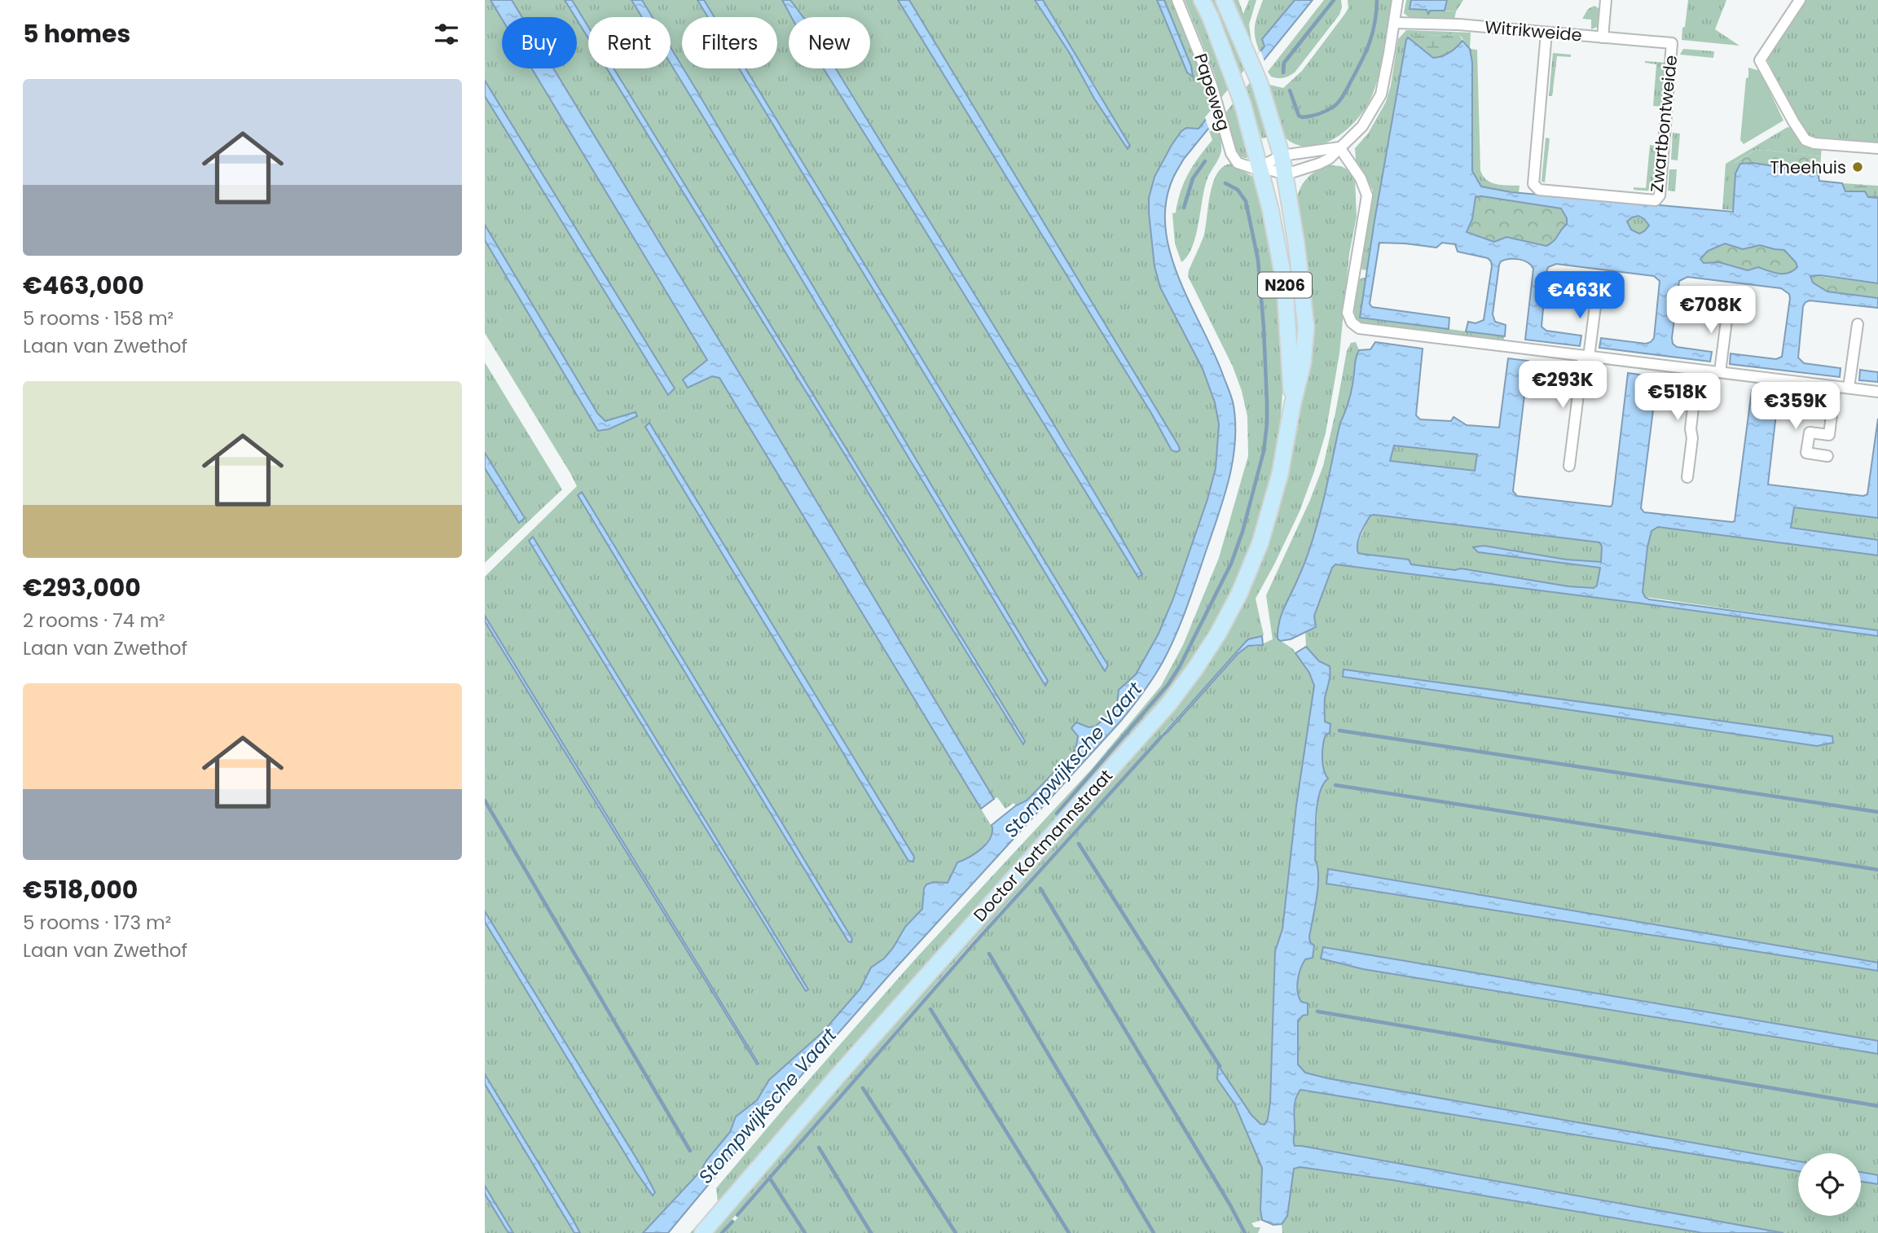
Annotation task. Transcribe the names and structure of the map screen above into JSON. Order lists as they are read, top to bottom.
{
  "streets": {
    "main road": ["N206", "Doctor Kortmannstraat"],
    "street": ["Witrikweide", "Papeweg", "Zwartbontweide"]
  },
  "crossings": [
    ["Witrikweide", "Zwartbontweide"],
    ["Papeweg", "N206"],
    ["Papeweg", "Doctor Kortmannstraat"],
    ["N206", "Doctor Kortmannstraat"]
  ],
  "water": ["Stompwijksche Vaart"],
  "places": ["Theehuis"],
  "page": {
    "heading": "5 homes",
    "chip": [
      "Buy",
      "Rent",
      "Filters",
      "New"
    ],
    "list": [
      {
        "name": "€463,000",
        "note": "5 rooms · 158 m² · Laan van Zwethof"
      },
      {
        "name": "€293,000",
        "note": "2 rooms · 74 m² · Laan van Zwethof"
      },
      {
        "name": "€518,000",
        "note": "5 rooms · 173 m² · Laan van Zwethof"
      }
    ],
    "price": [
      "€463K",
      "€708K",
      "€293K",
      "€518K",
      "€359K"
    ]
  }
}
